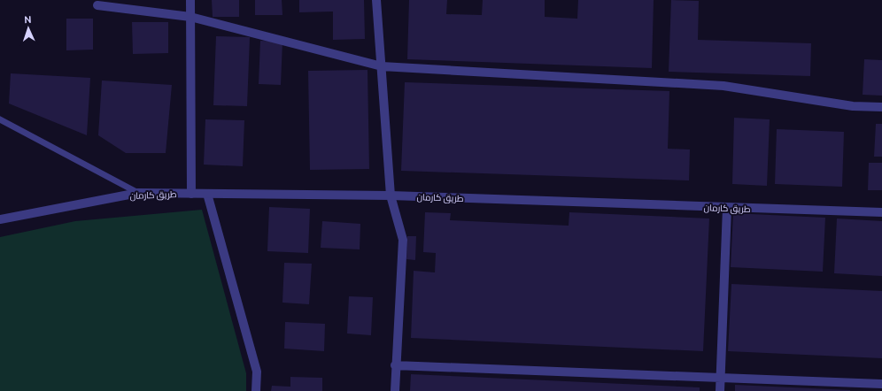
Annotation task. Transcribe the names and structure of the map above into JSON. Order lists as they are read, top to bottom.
{
  "streets": {
    "street": ["طريق كارمان"]
  },
  "north": "top"
}
